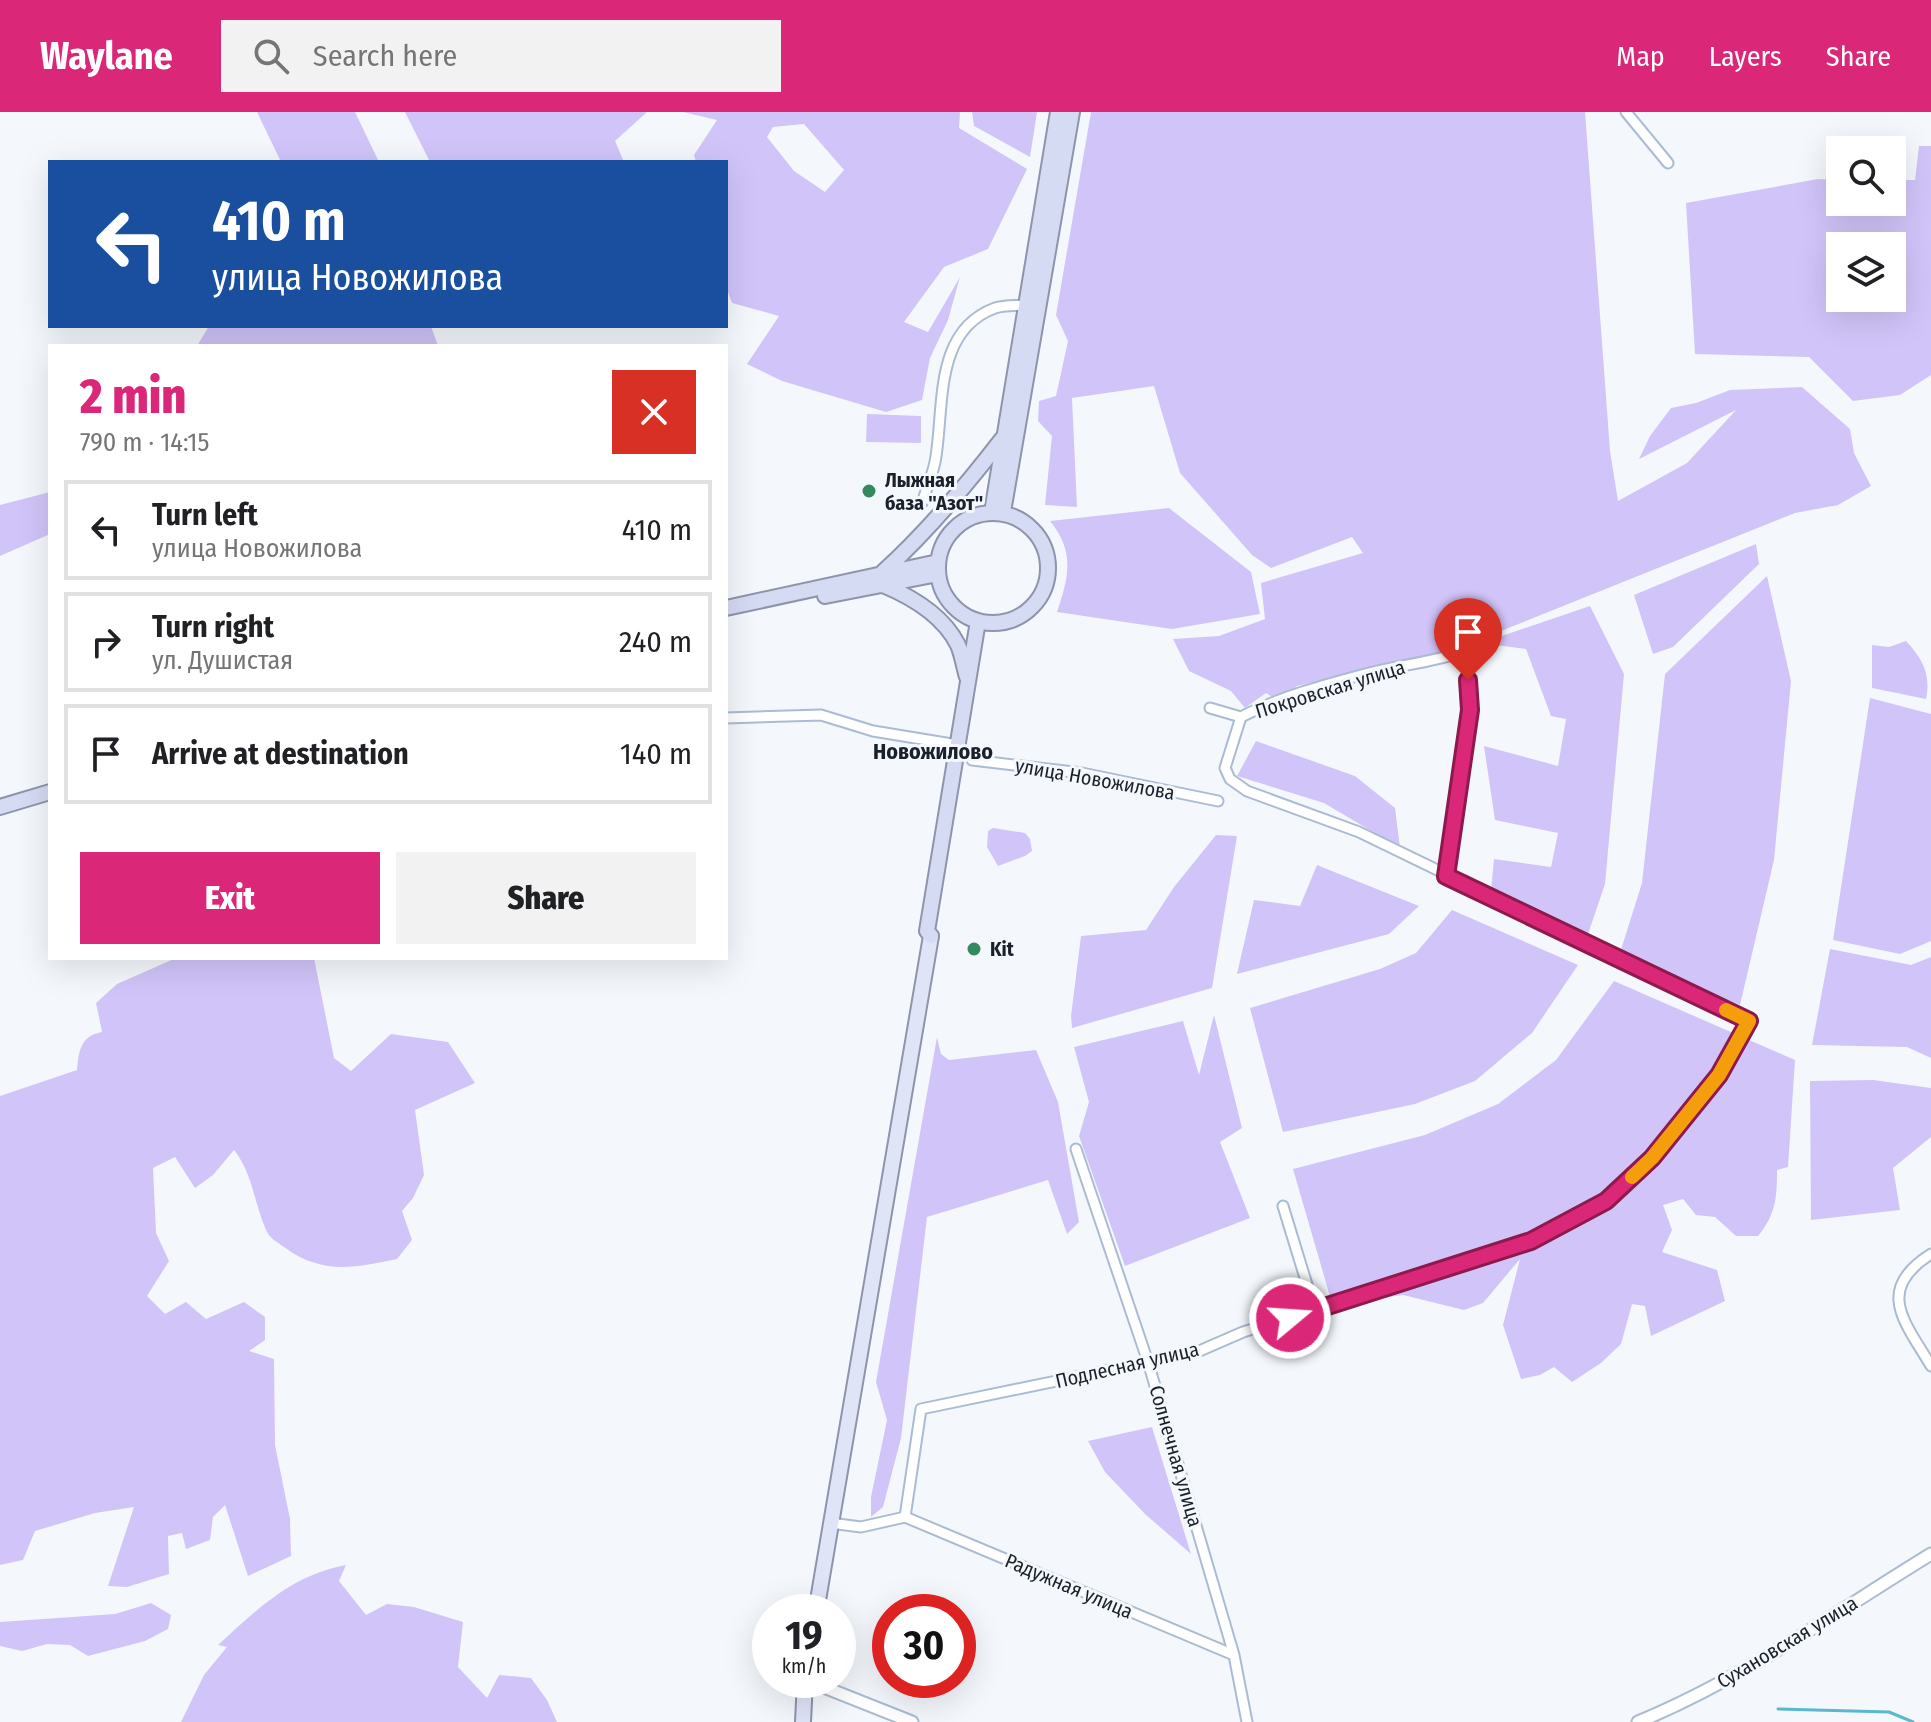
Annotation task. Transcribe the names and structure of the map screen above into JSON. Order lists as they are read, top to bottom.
{
  "streets": {
    "street": [
      "Покровская улица",
      "улица Новожилова",
      "Подлесная улица",
      "Солнечная улица",
      "Радужная улица",
      "Сухановская улица"
    ]
  },
  "crossings": [
    ["Покровская улица", "Подлесная улица"],
    ["Подлесная улица", "Солнечная улица"],
    ["Подлесная улица", "Радужная улица"],
    ["Солнечная улица", "Радужная улица"]
  ],
  "districts": ["Новожилово"],
  "places": ["Лыжная база \"Азот\"", "Kit"],
  "page": {
    "header": "Waylane",
    "search": "Search here",
    "nav": ["Map", "Layers", "Share"],
    "turn": ["410 m", "улица Новожилова"],
    "heading": ["2 min", "790 m · 14:15"],
    "list": [
      {
        "name": "Turn left",
        "note": "улица Новожилова",
        "value": "410 m"
      },
      {
        "name": "Turn right",
        "note": "ул. Душистая",
        "value": "240 m"
      },
      {
        "name": "Arrive at destination",
        "value": "140 m"
      }
    ],
    "buttons": ["Exit", "Share"],
    "speed": "19 km/h",
    "limit": "30"
  }
}
